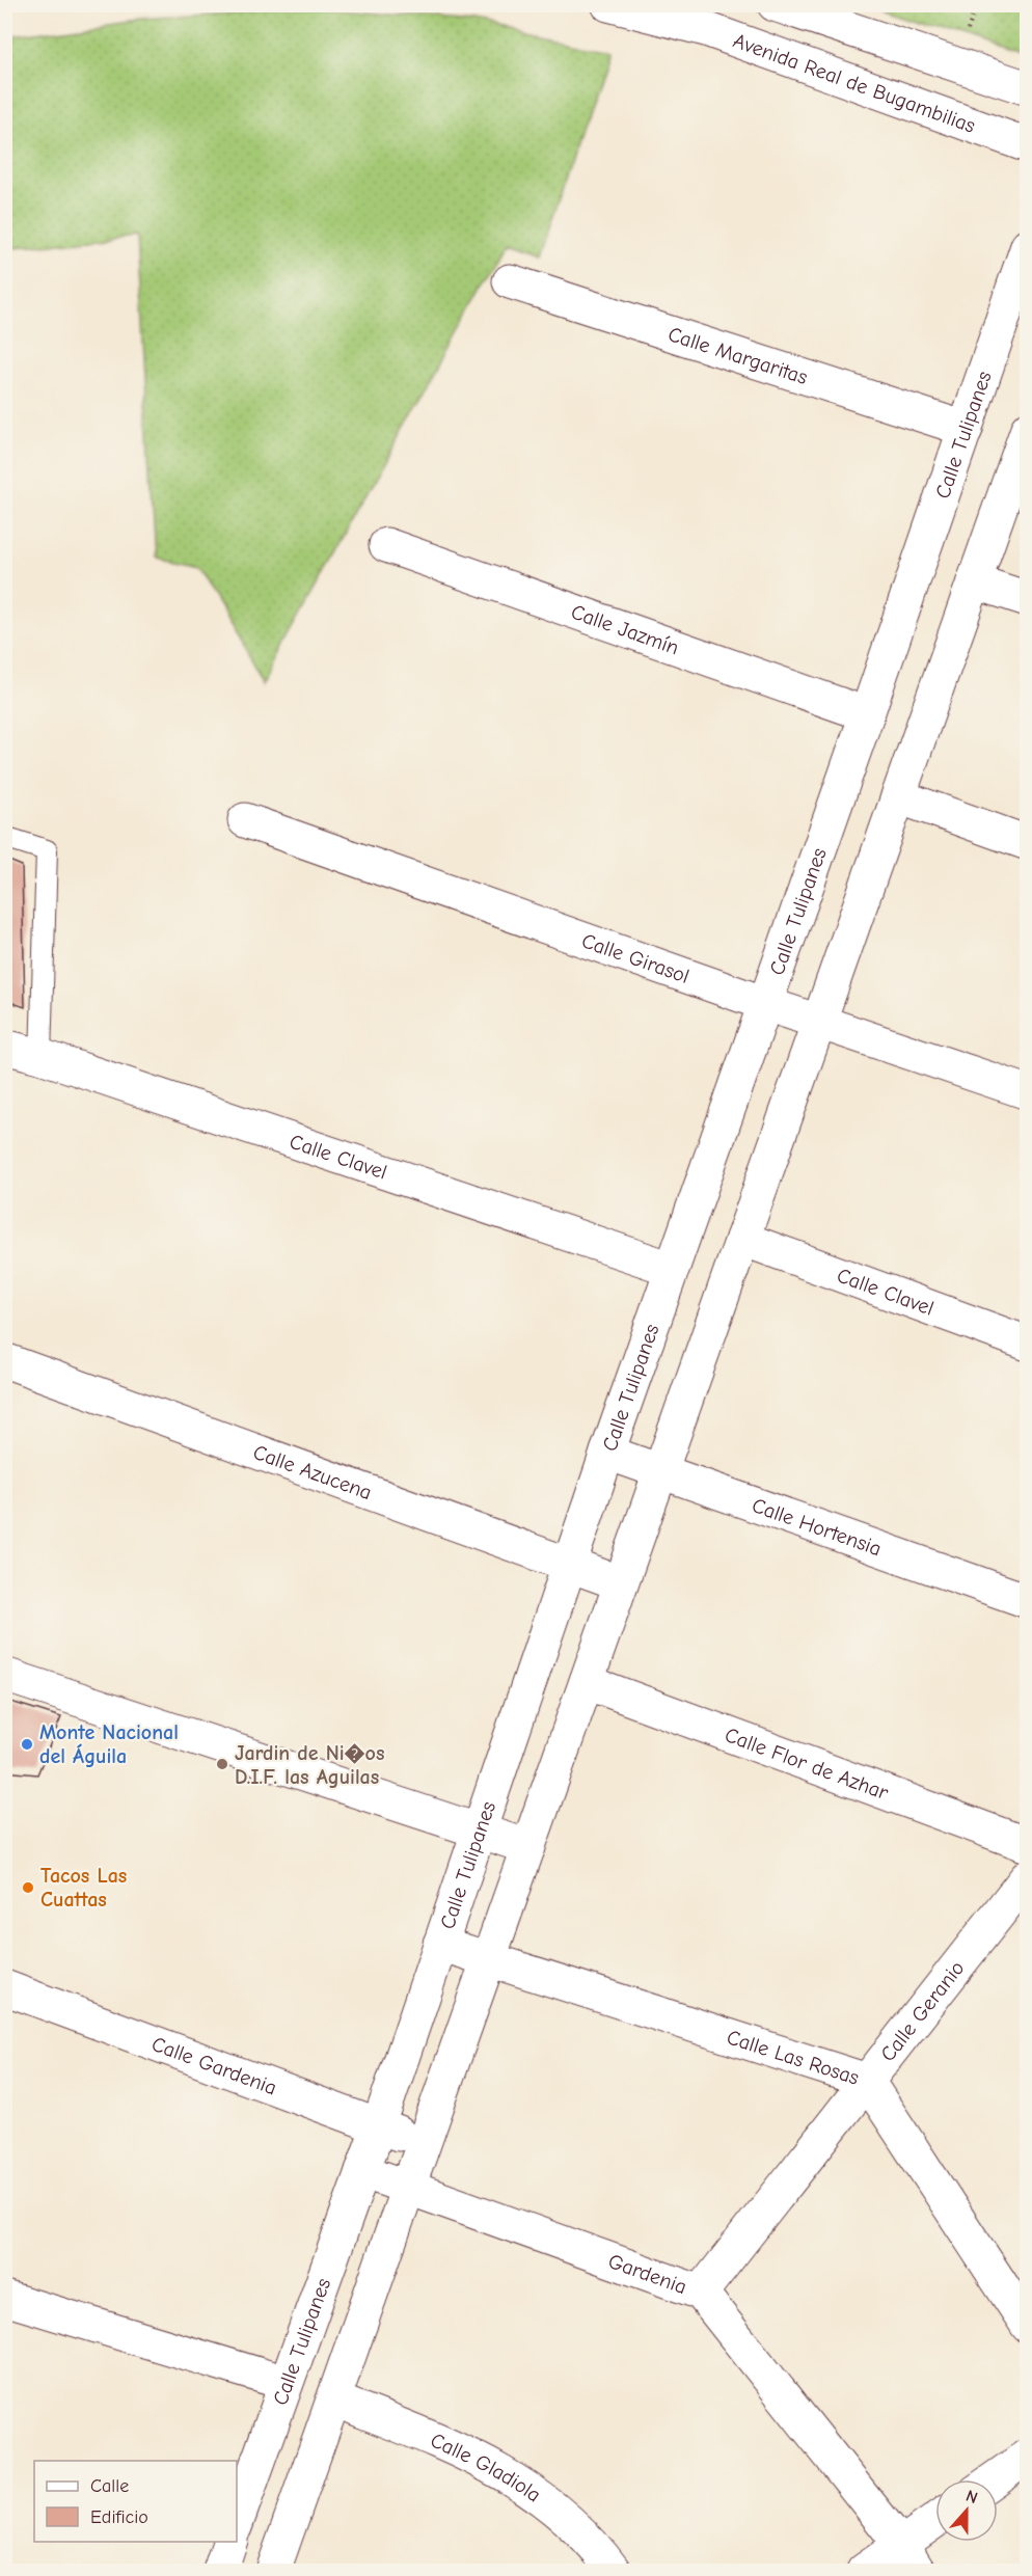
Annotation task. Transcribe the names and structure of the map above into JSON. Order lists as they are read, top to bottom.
{
  "streets": {
    "street": [
      "Avenida Real de Bugambilias",
      "Calle Margaritas",
      "Calle Tulipanes",
      "Calle Jazmín",
      "Calle Girasol",
      "Calle Clavel",
      "Calle Azucena",
      "Calle Hortensia",
      "Calle Flor de Azhar",
      "Calle Geranio",
      "Calle Las Rosas",
      "Calle Gardenia",
      "Gardenia",
      "Calle Gladiola"
    ]
  },
  "crossings": [
    ["Calle Margaritas", "Calle Tulipanes"],
    ["Calle Tulipanes", "Calle Jazmín"],
    ["Calle Tulipanes", "Calle Girasol"],
    ["Calle Tulipanes", "Calle Clavel"],
    ["Calle Tulipanes", "Calle Azucena"],
    ["Calle Tulipanes", "Calle Hortensia"],
    ["Calle Tulipanes", "Calle Las Rosas"],
    ["Calle Tulipanes", "Calle Gardenia"],
    ["Calle Tulipanes", "Gardenia"],
    ["Calle Geranio", "Calle Las Rosas"],
    ["Calle Geranio", "Gardenia"]
  ],
  "places": ["Monte Nacional del Águila", "Jardin de Ni�os D.I.F. las Aguilas", "Tacos Las Cuattas"],
  "legend": ["Calle", "Edificio"],
  "north": "top"
}
